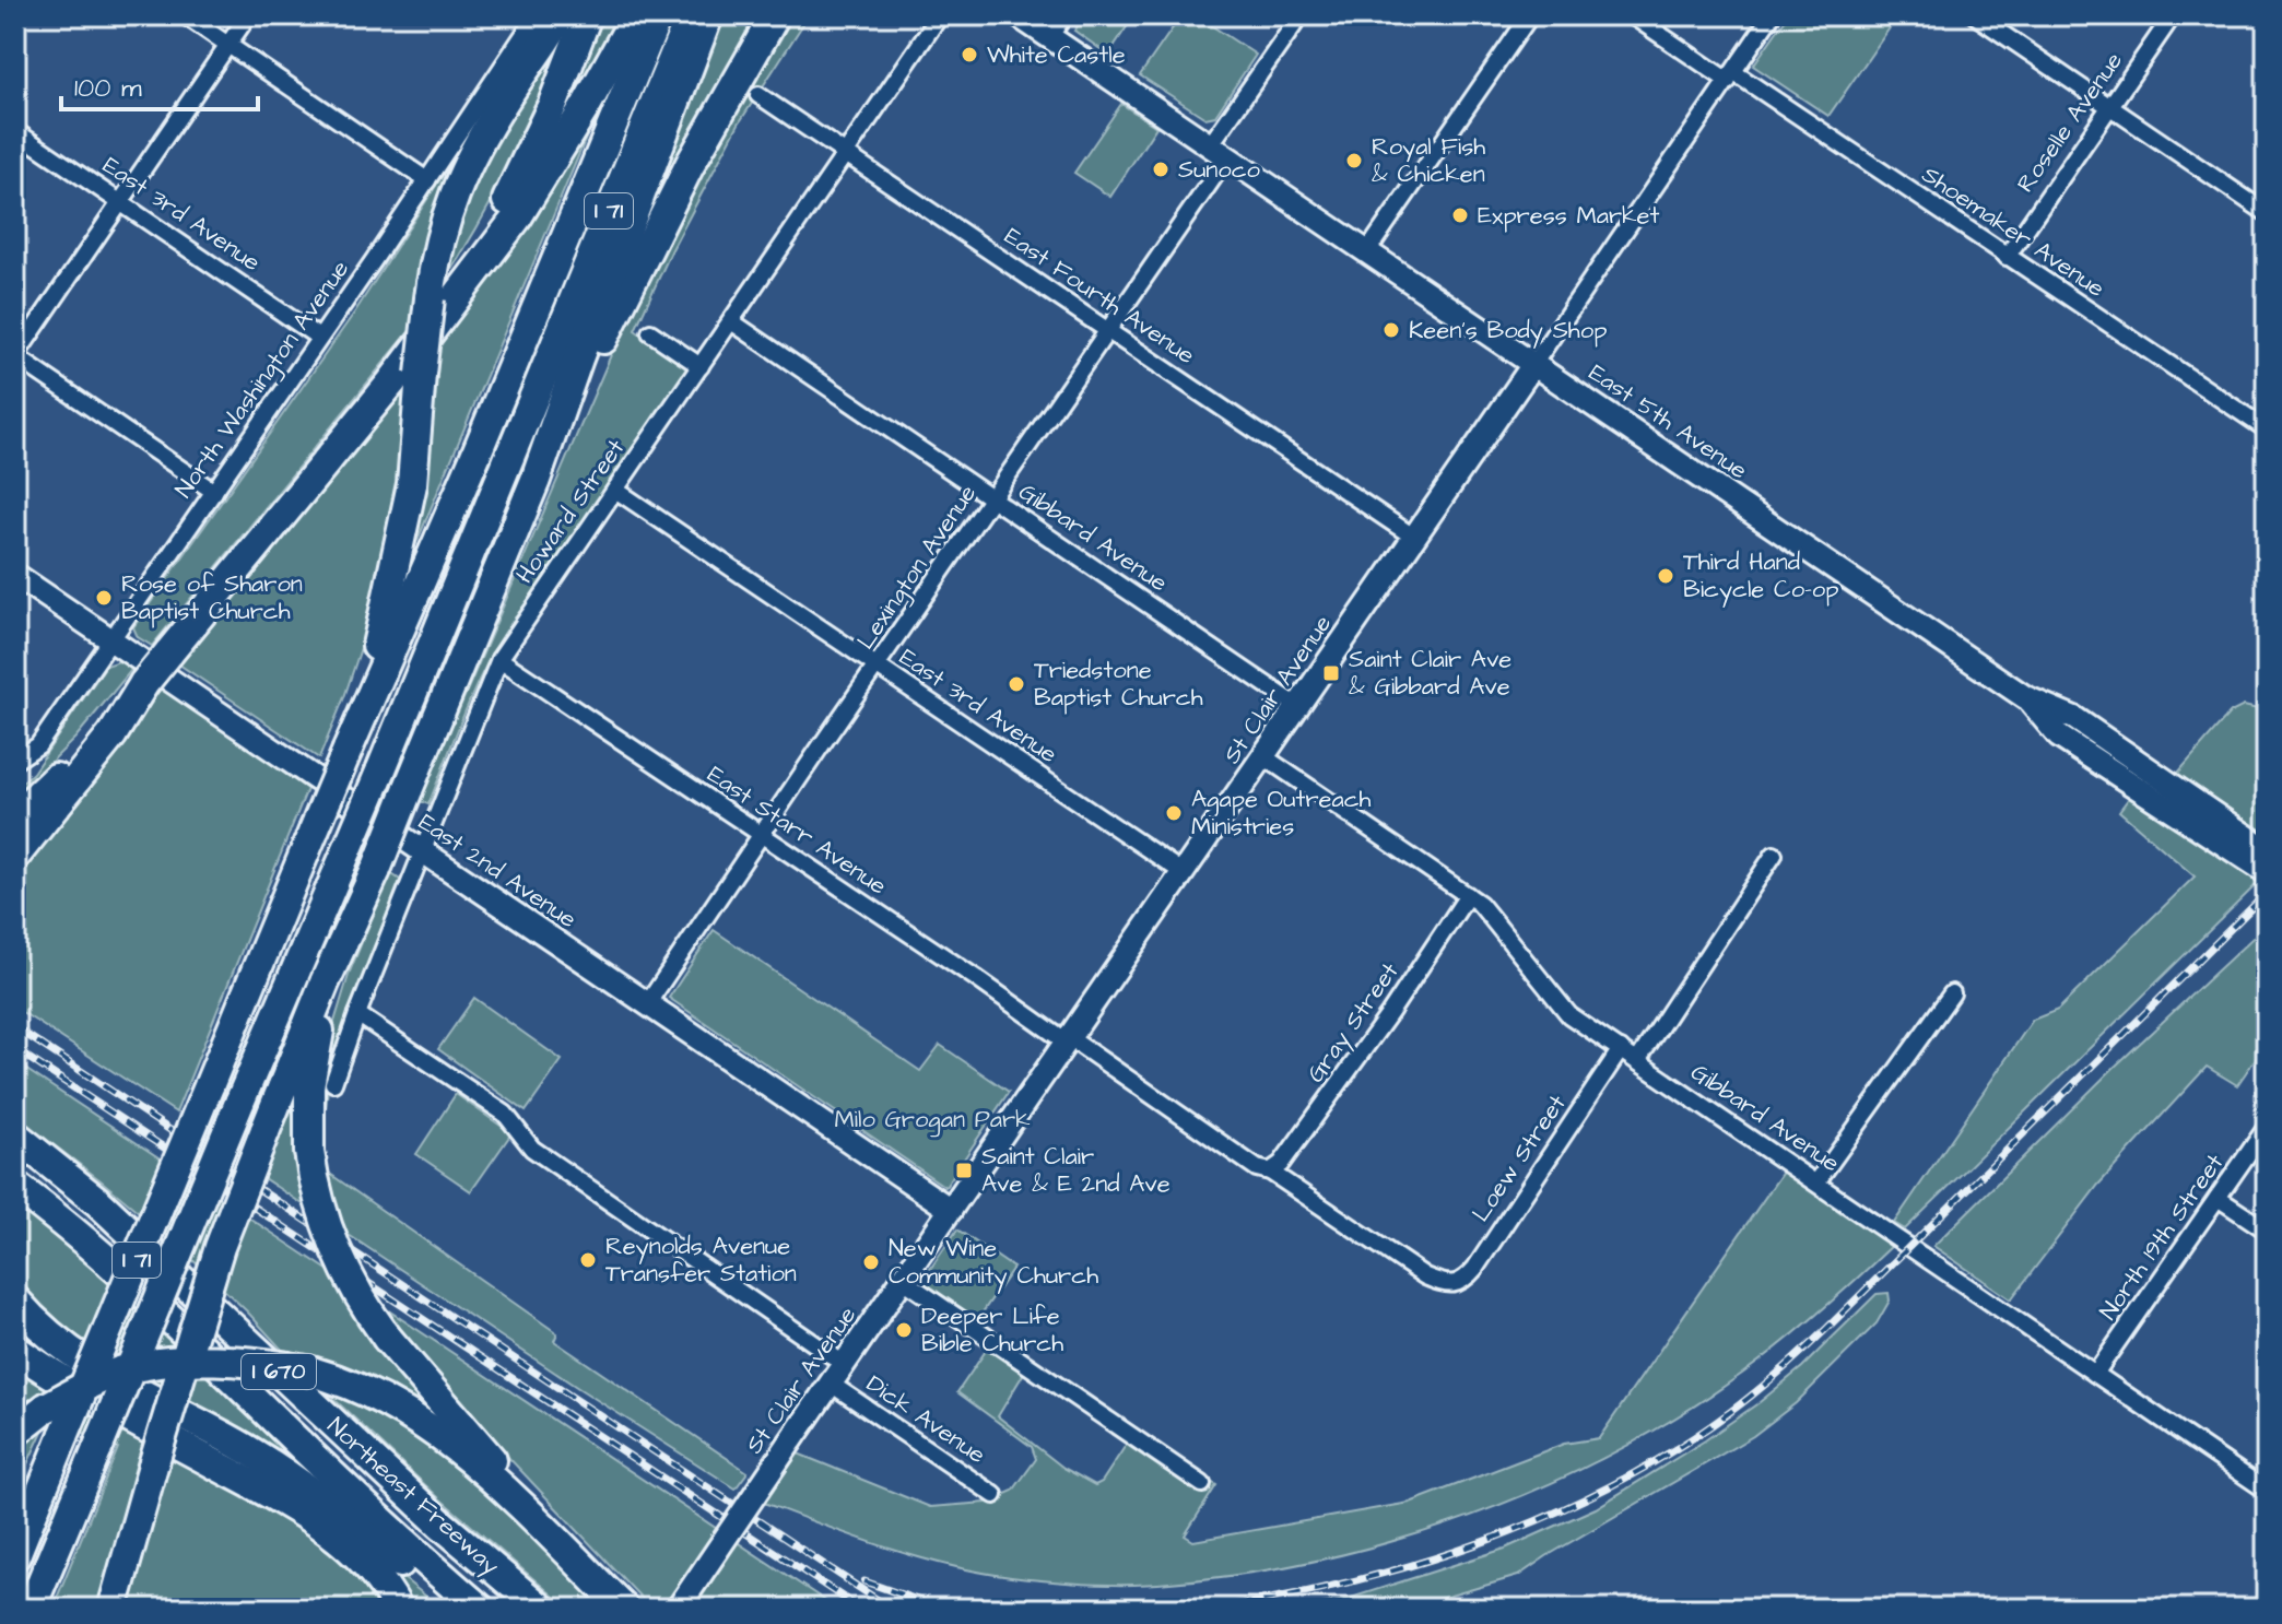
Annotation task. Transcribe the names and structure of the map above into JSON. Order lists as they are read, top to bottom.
{
  "streets": {
    "highway": ["I 71", "I 670", "Northeast Freeway"],
    "street": [
      "Roselle Avenue",
      "East 3rd Avenue",
      "Shoemaker Avenue",
      "East Fourth Avenue",
      "North Washington Avenue",
      "East 5th Avenue",
      "Howard Street",
      "Gibbard Avenue",
      "Lexington Avenue",
      "St Clair Avenue",
      "East Starr Avenue",
      "East 2nd Avenue",
      "Gray Street",
      "Loew Street",
      "North 19th Street",
      "Dick Avenue"
    ]
  },
  "crossings": [
    ["Roselle Avenue", "Shoemaker Avenue"],
    ["East 3rd Avenue", "North Washington Avenue"],
    ["East 3rd Avenue", "Howard Street"],
    ["East 3rd Avenue", "Lexington Avenue"],
    ["East 3rd Avenue", "St Clair Avenue"],
    ["Shoemaker Avenue", "St Clair Avenue"],
    ["East Fourth Avenue", "Howard Street"],
    ["East Fourth Avenue", "Lexington Avenue"],
    ["East Fourth Avenue", "St Clair Avenue"],
    ["North Washington Avenue", "East 2nd Avenue"],
    ["East 5th Avenue", "Lexington Avenue"],
    ["East 5th Avenue", "St Clair Avenue"],
    ["Howard Street", "Gibbard Avenue"],
    ["Howard Street", "East Starr Avenue"],
    ["Howard Street", "East 2nd Avenue"],
    ["Gibbard Avenue", "Lexington Avenue"],
    ["Gibbard Avenue", "St Clair Avenue"],
    ["Gibbard Avenue", "Gray Street"],
    ["Gibbard Avenue", "Loew Street"],
    ["Gibbard Avenue", "North 19th Street"],
    ["Lexington Avenue", "East Starr Avenue"],
    ["Lexington Avenue", "East 2nd Avenue"],
    ["St Clair Avenue", "East Starr Avenue"],
    ["St Clair Avenue", "East 2nd Avenue"],
    ["St Clair Avenue", "Dick Avenue"],
    ["East Starr Avenue", "Gray Street"],
    ["East Starr Avenue", "Loew Street"]
  ],
  "parks": ["Milo Grogan Park"],
  "places": {
    "other": [
      "White Castle",
      "Royal Fish & Chicken",
      "Sunoco",
      "Express Market",
      "Keen's Body Shop",
      "Third Hand Bicycle Co-op",
      "Rose of Sharon Baptist Church",
      "Triedstone Baptist Church",
      "Agape Outreach Ministries",
      "Reynolds Avenue Transfer Station",
      "New Wine Community Church",
      "Deeper Life Bible Church"
    ],
    "transit": ["Saint Clair Ave & Gibbard Ave", "Saint Clair Ave & E 2nd Ave"]
  },
  "scale_bar": "100 m"
}
